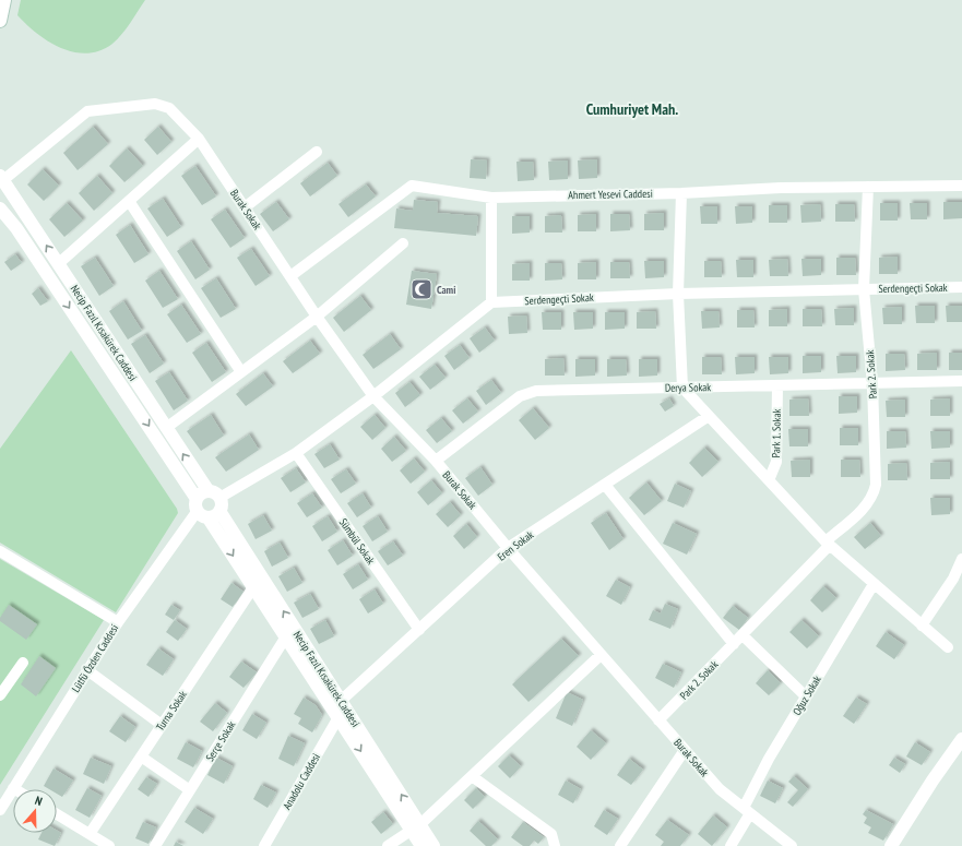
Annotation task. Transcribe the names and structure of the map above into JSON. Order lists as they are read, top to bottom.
{
  "streets": {
    "street": [
      "Ahmert Yesevi Caddesi",
      "Burak Sokak",
      "Serdengeçti Sokak",
      "Necip Fazıl Kısakürek Caddesi",
      "Park 2. Sokak",
      "Derya Sokak",
      "Park 1. Sokak",
      "Sümbül Sokak",
      "Eren Sokak",
      "Lütfü Özden Caddesi",
      "Oğuz Sokak",
      "Turna Sokak",
      "Serçe Sokak",
      "Anadolu Caddesi"
    ]
  },
  "crossings": [
    ["Ahmert Yesevi Caddesi", "Burak Sokak"],
    ["Ahmert Yesevi Caddesi", "Park 2. Sokak"],
    ["Burak Sokak", "Necip Fazıl Kısakürek Caddesi"],
    ["Burak Sokak", "Park 2. Sokak"],
    ["Burak Sokak", "Derya Sokak"],
    ["Burak Sokak", "Eren Sokak"],
    ["Burak Sokak", "Oğuz Sokak"],
    ["Serdengeçti Sokak", "Park 2. Sokak"],
    ["Necip Fazıl Kısakürek Caddesi", "Eren Sokak"],
    ["Necip Fazıl Kısakürek Caddesi", "Lütfü Özden Caddesi"],
    ["Necip Fazıl Kısakürek Caddesi", "Turna Sokak"],
    ["Necip Fazıl Kısakürek Caddesi", "Serçe Sokak"],
    ["Necip Fazıl Kısakürek Caddesi", "Anadolu Caddesi"],
    ["Park 2. Sokak", "Derya Sokak"],
    ["Derya Sokak", "Park 1. Sokak"],
    ["Sümbül Sokak", "Eren Sokak"]
  ],
  "districts": ["Cumhuriyet Mah."],
  "places": {
    "mosque": ["Cami"]
  },
  "north": "top"
}
